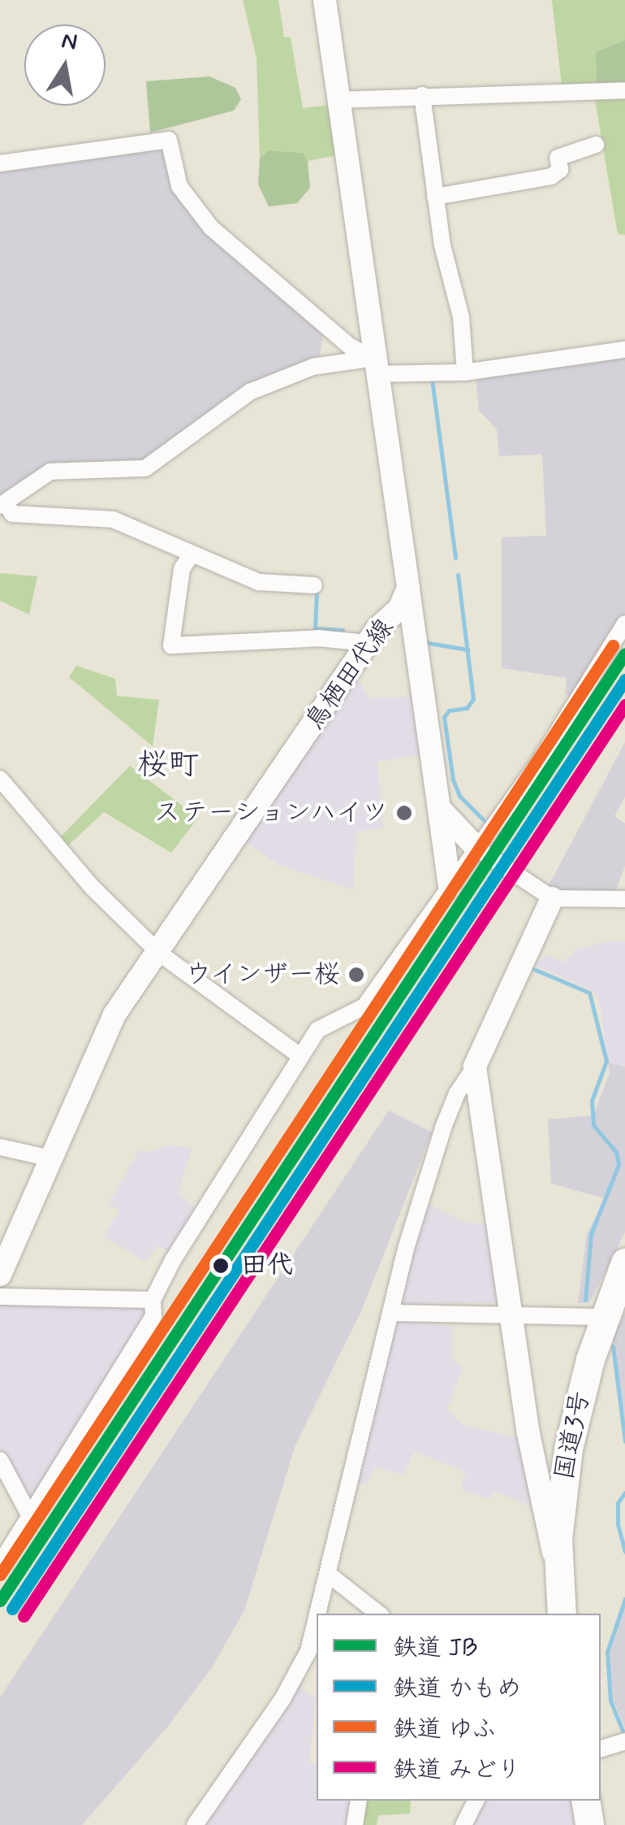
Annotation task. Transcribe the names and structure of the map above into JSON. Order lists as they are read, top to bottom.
{
  "streets": {
    "highway": ["国道3号"],
    "main road": ["鳥栖田代線"]
  },
  "districts": ["桜町"],
  "places": ["ステーションハイツ", "ウインザー桜", "田代"],
  "lines": [
    "rail line ゆふ",
    "rail line JB",
    "rail line かもめ",
    "rail line みどり"
  ],
  "legend": [
    "鉄道 JB",
    "鉄道 かもめ",
    "鉄道 ゆふ",
    "鉄道 みどり"
  ],
  "north": "top"
}
